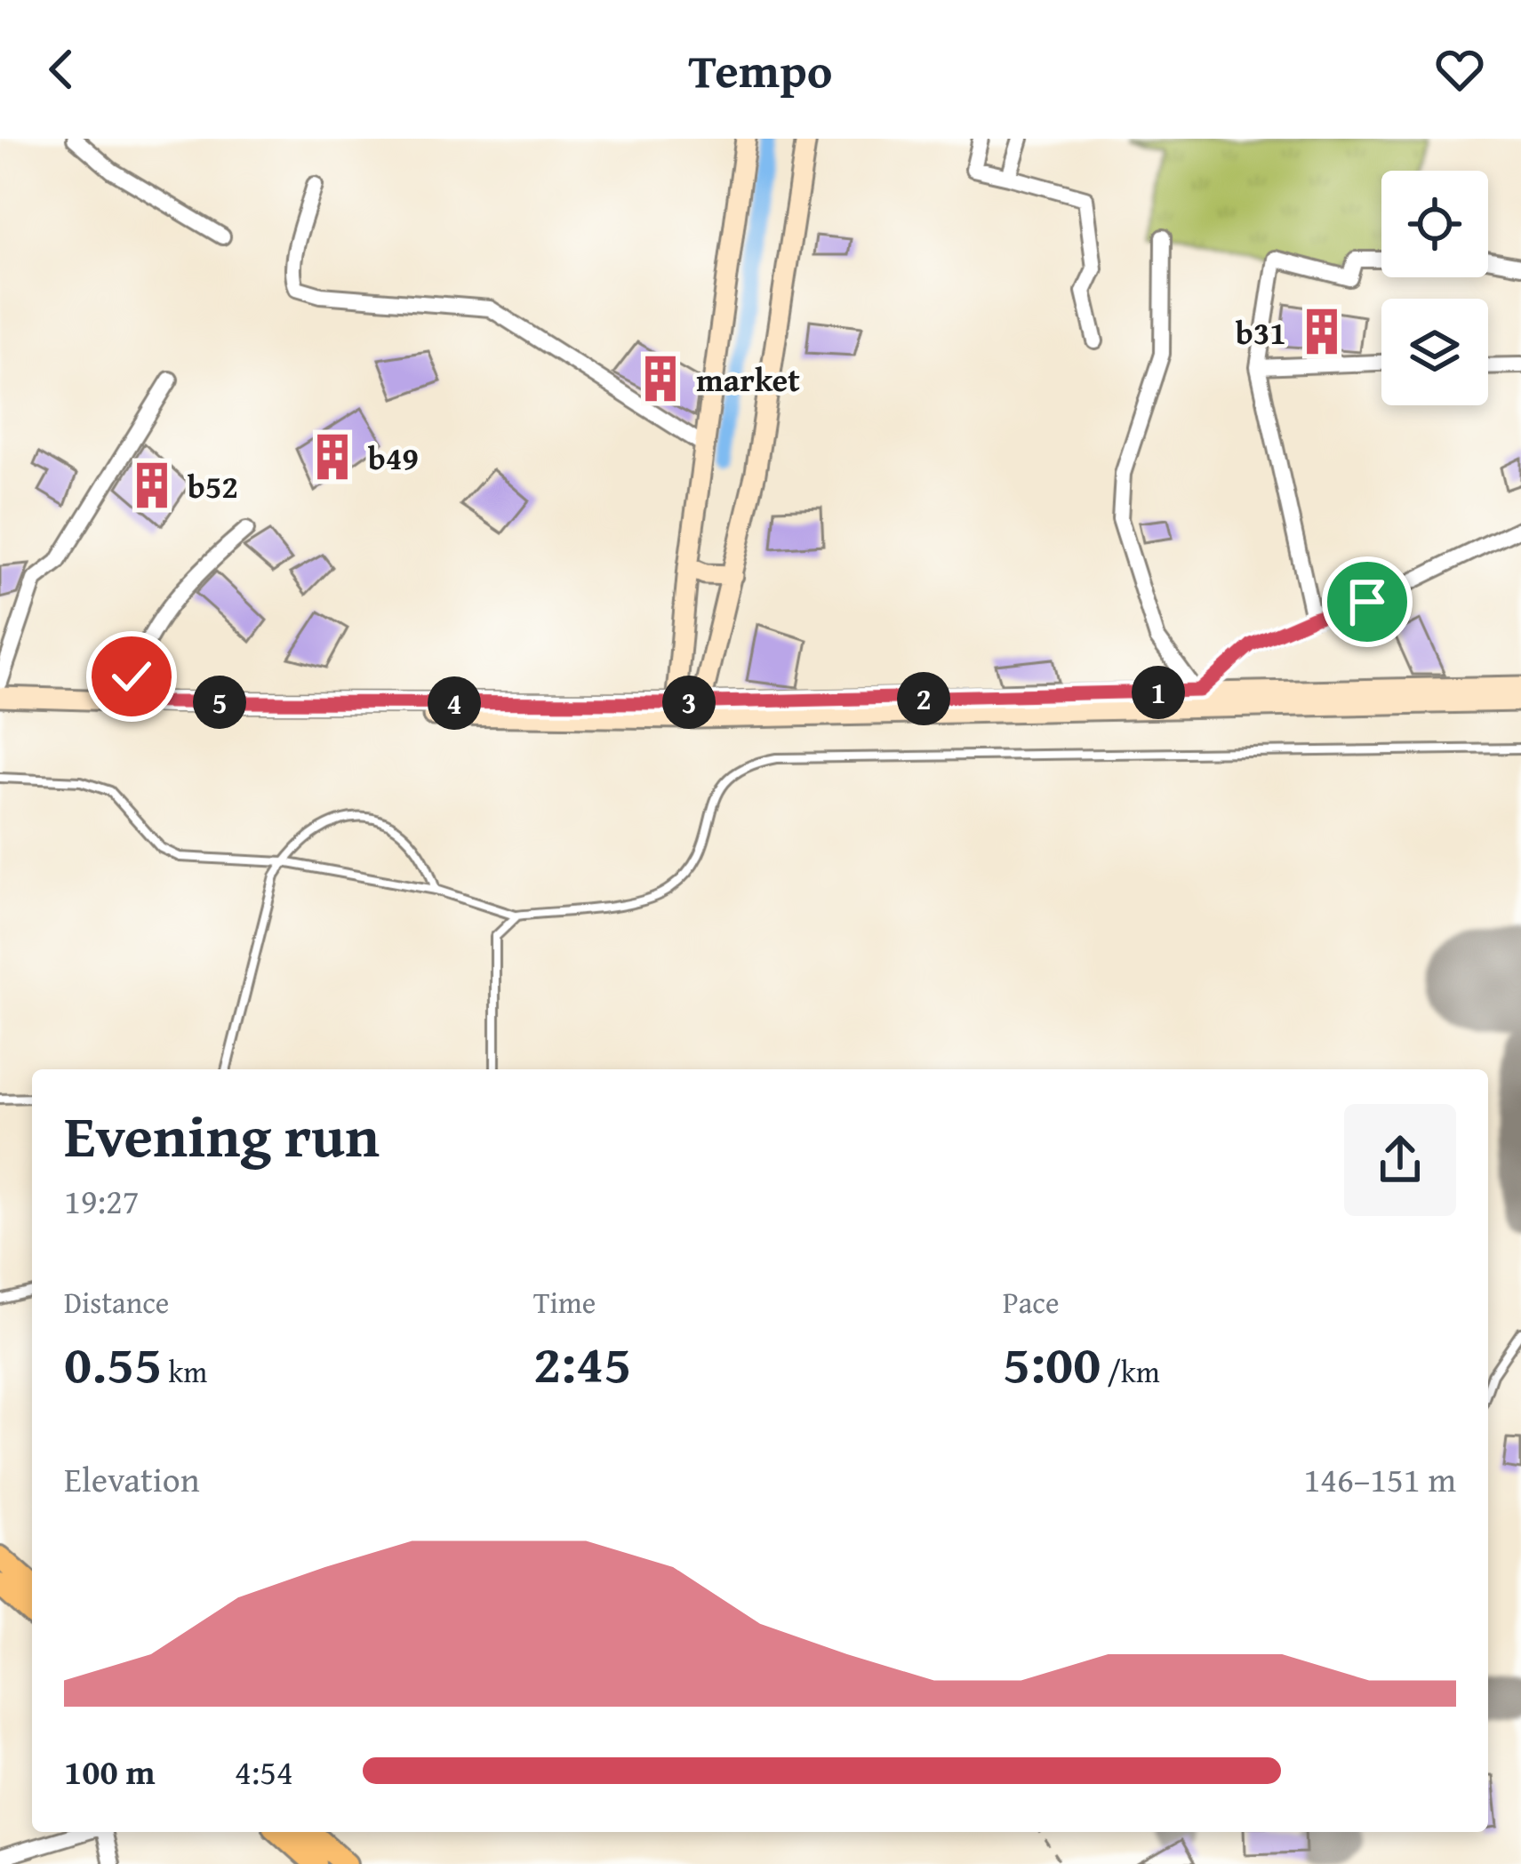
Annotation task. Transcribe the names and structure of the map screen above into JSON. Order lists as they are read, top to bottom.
{
  "places": {
    "building": [
      "b31",
      "market",
      "b49",
      "b52"
    ]
  },
  "page": {
    "header": "Tempo",
    "pins": [
      "1",
      "2",
      "3",
      "5",
      "4"
    ],
    "heading": ["Evening run", "19:27"],
    "stats": [
      ["Distance", "0.55 km"],
      ["Time", "2:45"],
      ["Pace", "5:00 /km"]
    ],
    "chart": ["Elevation", "146–151 m"],
    "list": [
      {
        "name": "100 m",
        "note": "4:54"
      }
    ]
  }
}
